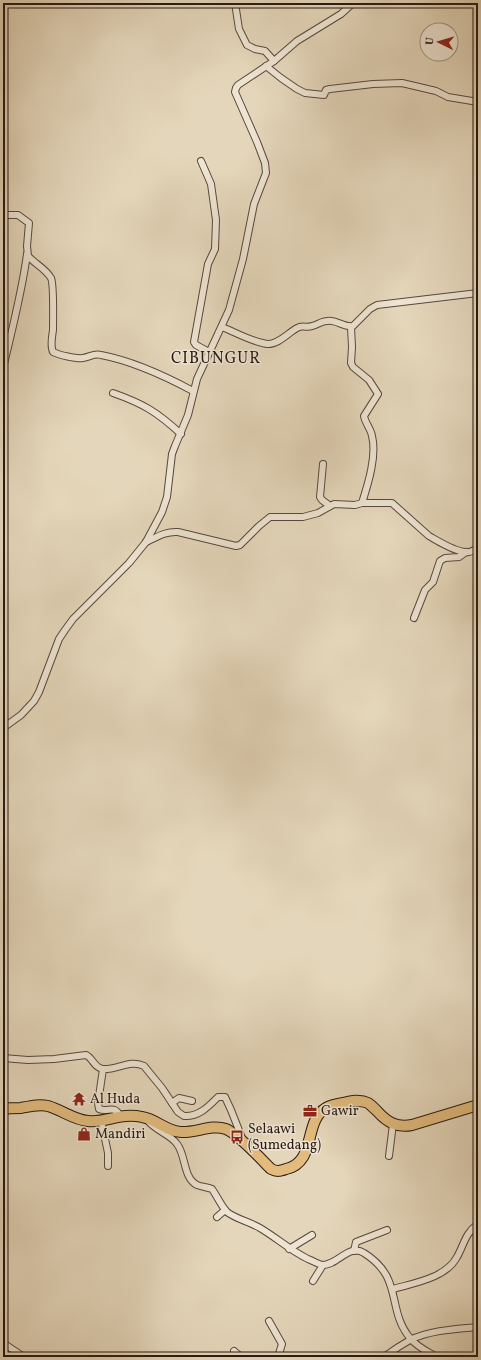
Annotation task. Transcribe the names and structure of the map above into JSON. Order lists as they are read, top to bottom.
{
  "districts": ["CIBUNGUR"],
  "places": {
    "temple": ["Al Huda"],
    "office": ["Gawir"],
    "shop": ["Mandiri"],
    "bus stop": ["Selaawi (Sumedang)"]
  },
  "north": "left"
}
